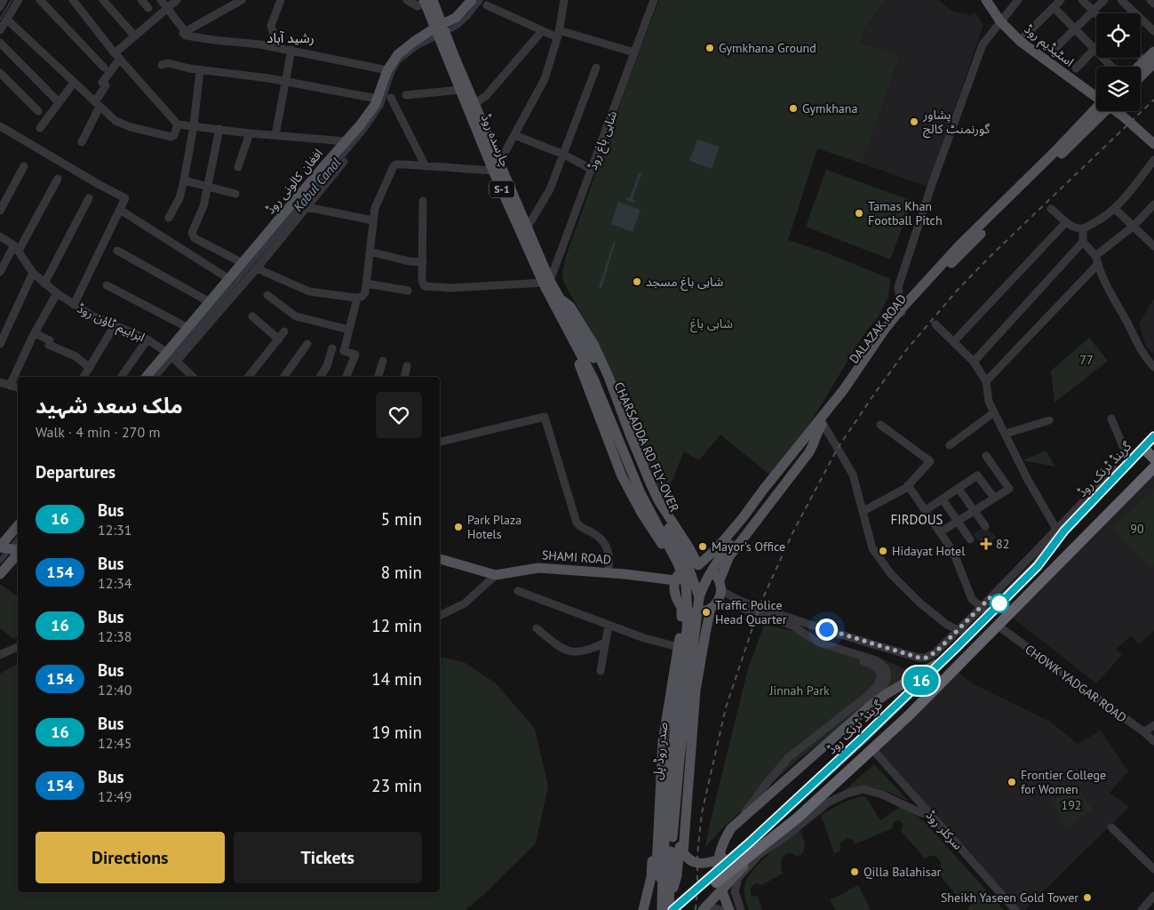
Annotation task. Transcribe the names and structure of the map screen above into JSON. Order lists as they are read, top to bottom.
{
  "streets": {
    "highway": ["گرینڈ ٹرنک روڈ"],
    "main road": [
      "اسٹیڈیم روڈ",
      "چارسدہ روڈ",
      "افغان کالونی روڈ",
      "S-1",
      "DALAZAK ROAD",
      "CHARSADDA RD FLY-OVER",
      "SHAMI ROAD",
      "صدر روڈ پل"
    ],
    "street": [
      "شاہی باغ روڈ",
      "ابراہیم ٹاؤن روڈ",
      "CHOWK YADGAR ROAD",
      "سرکلر روڈ"
    ]
  },
  "crossings": [
    ["چارسدہ روڈ", "شاہی باغ روڈ"],
    ["چارسدہ روڈ", "افغان کالونی روڈ"],
    ["چارسدہ روڈ", "CHARSADDA RD FLY-OVER"],
    ["افغان کالونی روڈ", "ابراہیم ٹاؤن روڈ"],
    ["DALAZAK ROAD", "SHAMI ROAD"],
    ["CHARSADDA RD FLY-OVER", "صدر روڈ پل"],
    ["گرینڈ ٹرنک روڈ", "صدر روڈ پل"]
  ],
  "districts": ["رشید آباد", "FIRDOUS"],
  "water": ["Kabul Canal"],
  "parks": [
    "شاہی باغ",
    "77",
    "90",
    "Jinnah Park",
    "192"
  ],
  "places": {
    "other": [
      "Gymkhana Ground",
      "Gymkhana",
      "پشاور گورنمنٹ کالج",
      "Tamas Khan Football Pitch",
      "شاہی باغ مسجد",
      "Park Plaza Hotels",
      "Mayor's Office",
      "Hidayat Hotel",
      "Traffic Police Head Quarter",
      "Frontier College for Women",
      "Qilla Balahisar",
      "Sheikh Yaseen Gold Tower"
    ],
    "health": ["82"]
  },
  "lines": ["bus line 16"],
  "page": {
    "on_map": "16",
    "heading": [
      ["ملک سعد شہید", "Walk · 4 min · 270 m"],
      "Departures"
    ],
    "list": [
      {
        "mark": "16",
        "name": "Bus",
        "note": "12:31",
        "value": "5 min"
      },
      {
        "mark": "154",
        "name": "Bus",
        "note": "12:34",
        "value": "8 min"
      },
      {
        "mark": "16",
        "name": "Bus",
        "note": "12:38",
        "value": "12 min"
      },
      {
        "mark": "154",
        "name": "Bus",
        "note": "12:40",
        "value": "14 min"
      },
      {
        "mark": "16",
        "name": "Bus",
        "note": "12:45",
        "value": "19 min"
      },
      {
        "mark": "154",
        "name": "Bus",
        "note": "12:49",
        "value": "23 min"
      }
    ],
    "buttons": ["Directions", "Tickets"]
  }
}
